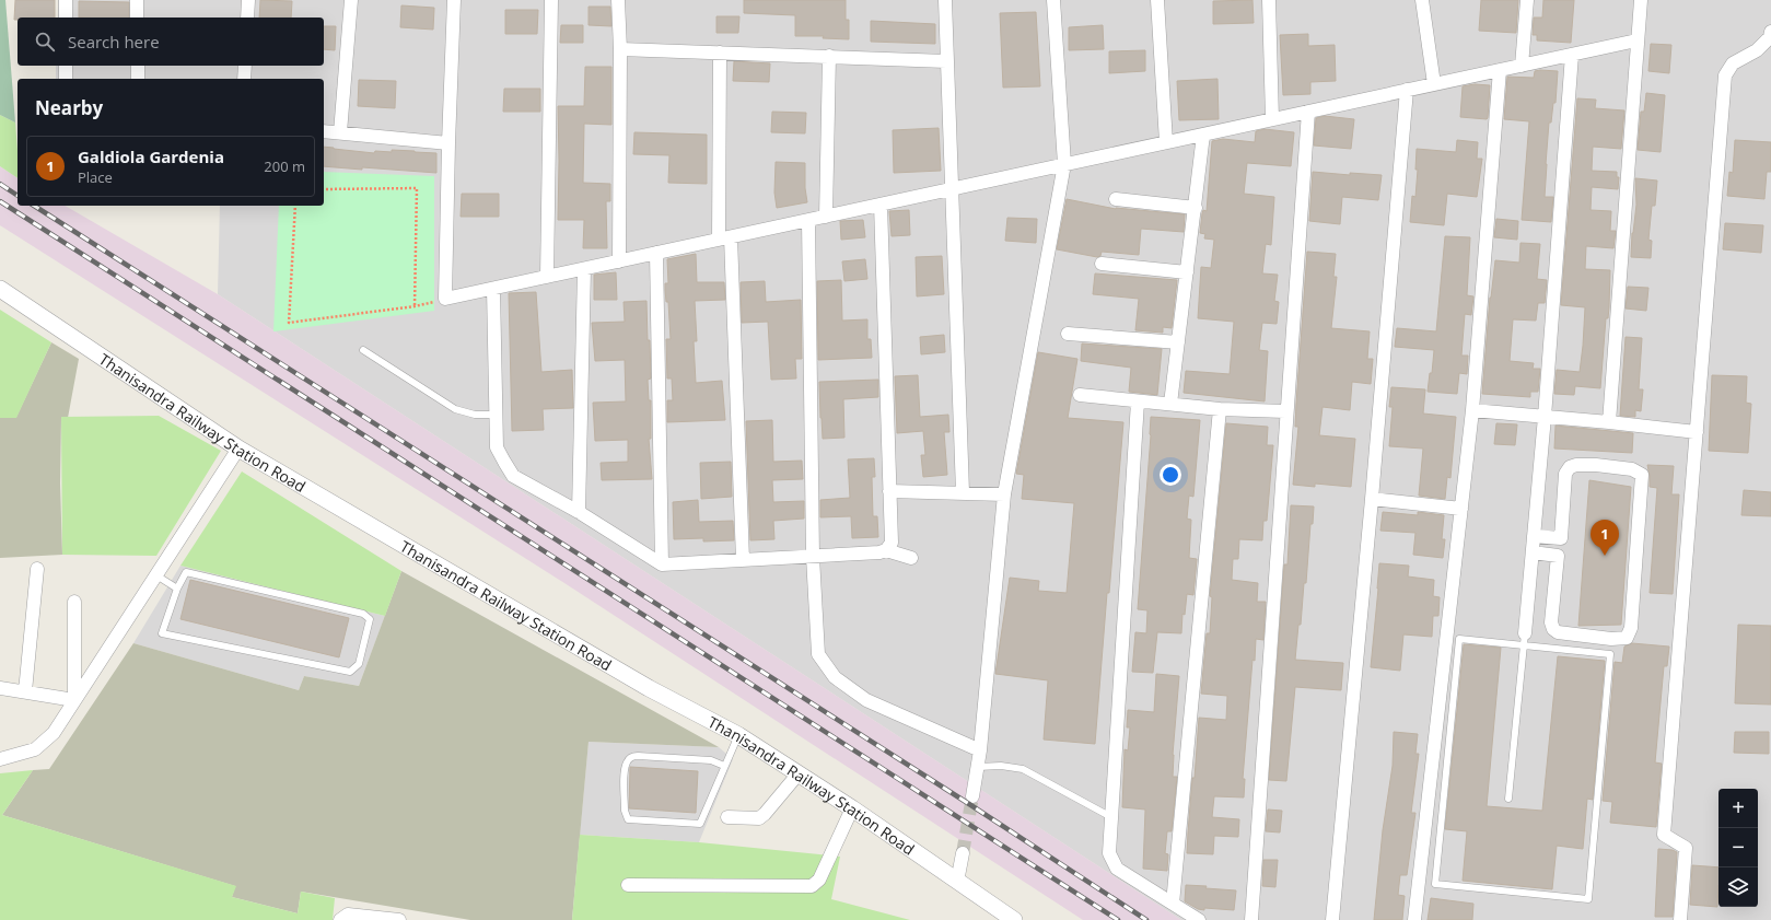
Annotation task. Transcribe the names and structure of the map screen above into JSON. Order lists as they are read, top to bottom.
{
  "streets": {
    "street": ["Thanisandra Railway Station Road"]
  },
  "page": {
    "search": "Search here",
    "heading": "Nearby",
    "list": [
      {
        "mark": "1",
        "name": "Galdiola Gardenia",
        "note": "Place",
        "value": "200 m"
      }
    ],
    "pins": "1",
    "map_buttons": ["+", "−"]
  }
}
